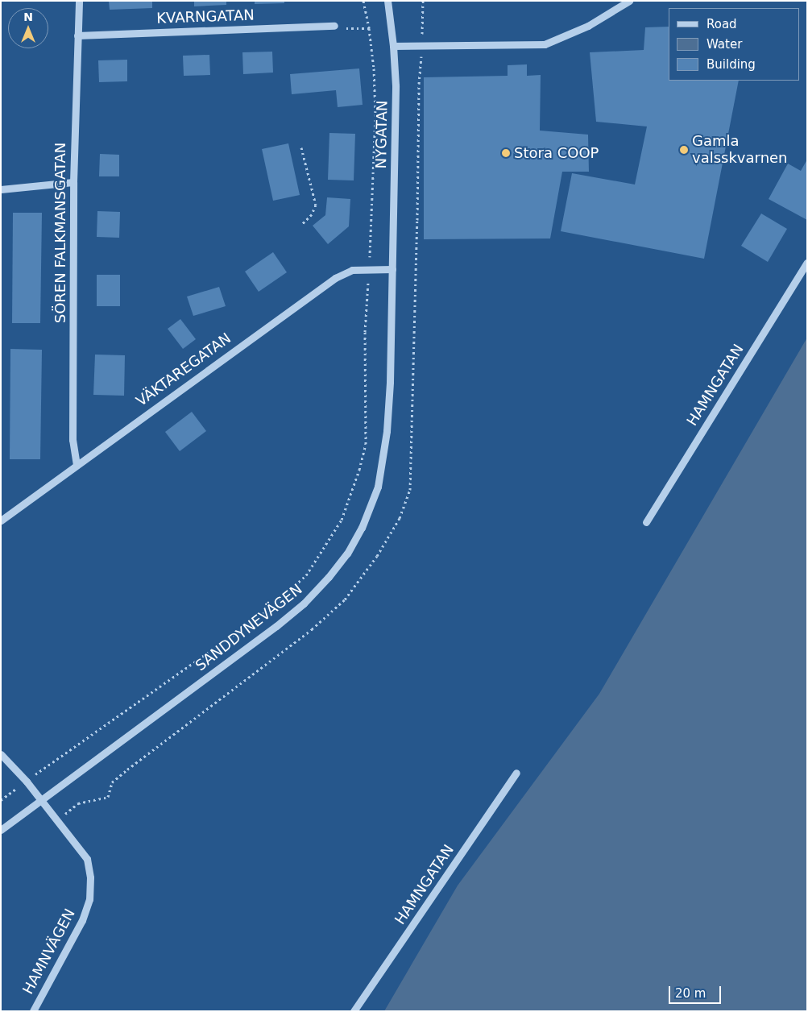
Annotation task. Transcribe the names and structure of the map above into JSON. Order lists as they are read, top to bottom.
{
  "streets": {
    "street": [
      "KVARNGATAN",
      "NYGATAN",
      "SÖREN FALKMANSGATAN",
      "VÄKTAREGATAN",
      "HAMNGATAN",
      "SANDDYNEVÄGEN",
      "HAMNVÄGEN"
    ]
  },
  "crossings": [
    ["KVARNGATAN", "SÖREN FALKMANSGATAN"],
    ["NYGATAN", "VÄKTAREGATAN"],
    ["NYGATAN", "SANDDYNEVÄGEN"],
    ["SÖREN FALKMANSGATAN", "VÄKTAREGATAN"],
    ["VÄKTAREGATAN", "SANDDYNEVÄGEN"],
    ["SANDDYNEVÄGEN", "HAMNVÄGEN"]
  ],
  "places": ["Gamla valsskvarnen", "Stora COOP"],
  "legend": ["Road", "Water", "Building"],
  "scale_bar": "20 m",
  "north": "top"
}
